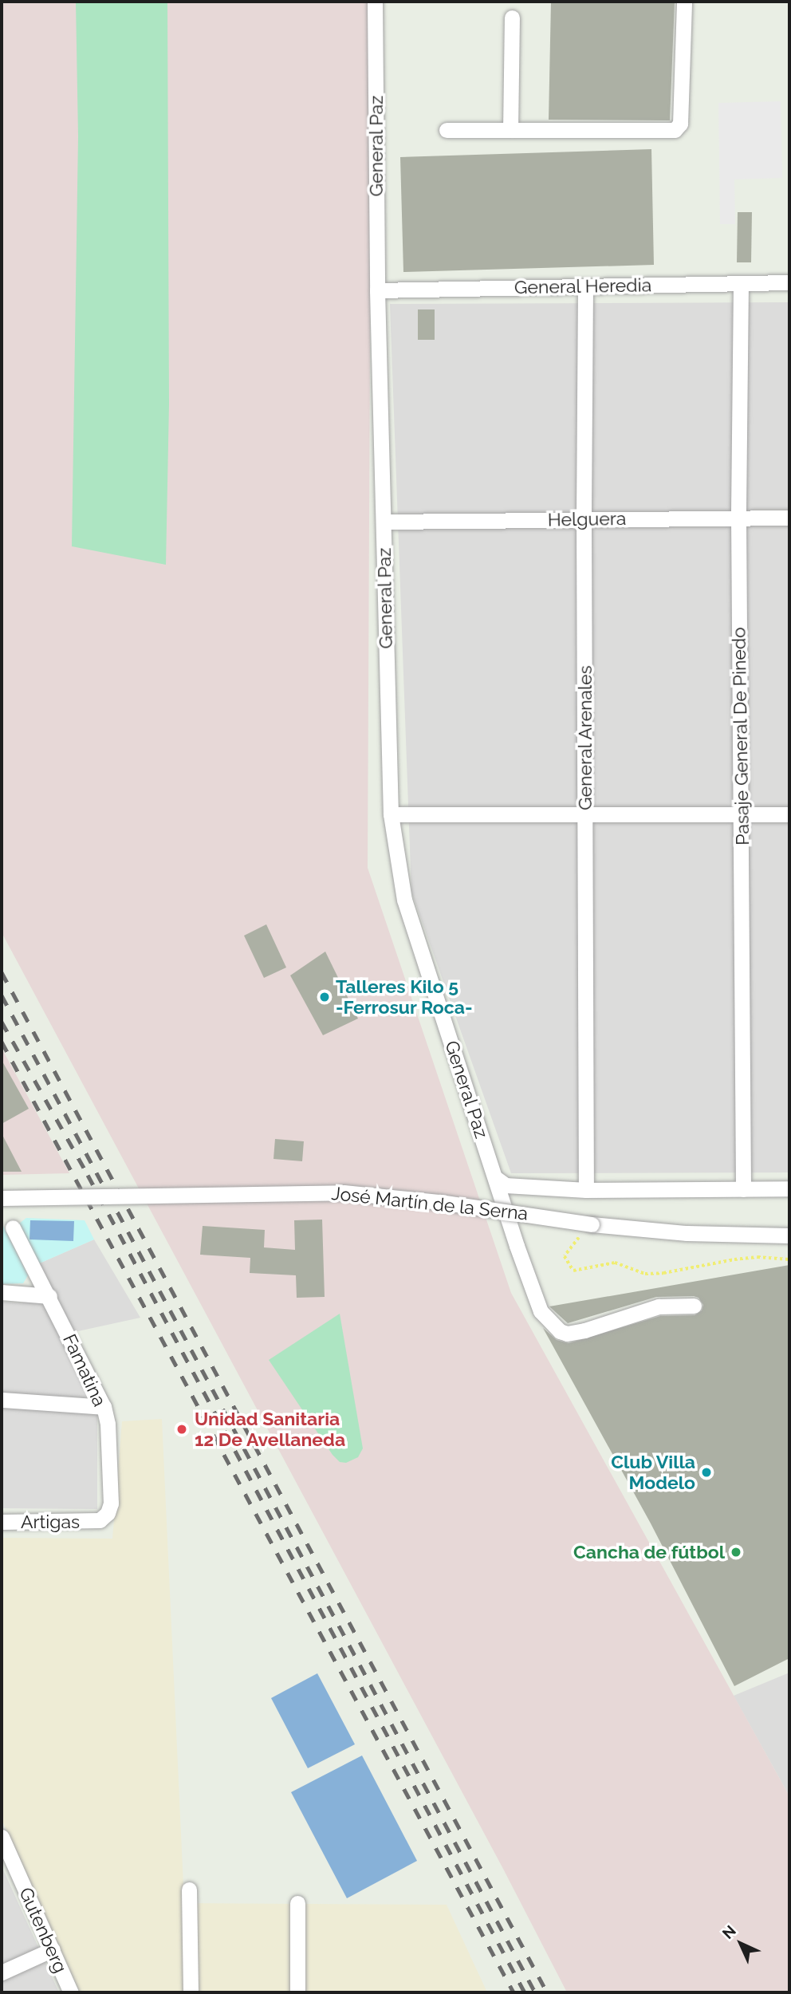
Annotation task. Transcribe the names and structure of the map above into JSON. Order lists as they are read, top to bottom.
{
  "streets": {
    "street": [
      "General Paz",
      "General Heredia",
      "Helguera",
      "Pasaje General De Pinedo",
      "General Arenales",
      "José Martín de la Serna",
      "Famatina",
      "Artigas",
      "Gutenberg"
    ]
  },
  "crossings": [
    ["General Paz", "General Heredia"],
    ["General Paz", "Helguera"],
    ["General Paz", "José Martín de la Serna"],
    ["General Heredia", "Pasaje General De Pinedo"],
    ["General Heredia", "General Arenales"],
    ["Helguera", "Pasaje General De Pinedo"],
    ["Helguera", "General Arenales"],
    ["Pasaje General De Pinedo", "José Martín de la Serna"],
    ["General Arenales", "José Martín de la Serna"],
    ["Famatina", "Artigas"]
  ],
  "places": [
    "Talleres Kilo 5 -Ferrosur Roca-",
    "Unidad Sanitaria 12 De Avellaneda",
    "Club Villa Modelo",
    "Cancha de fútbol"
  ],
  "north": "top left"
}
